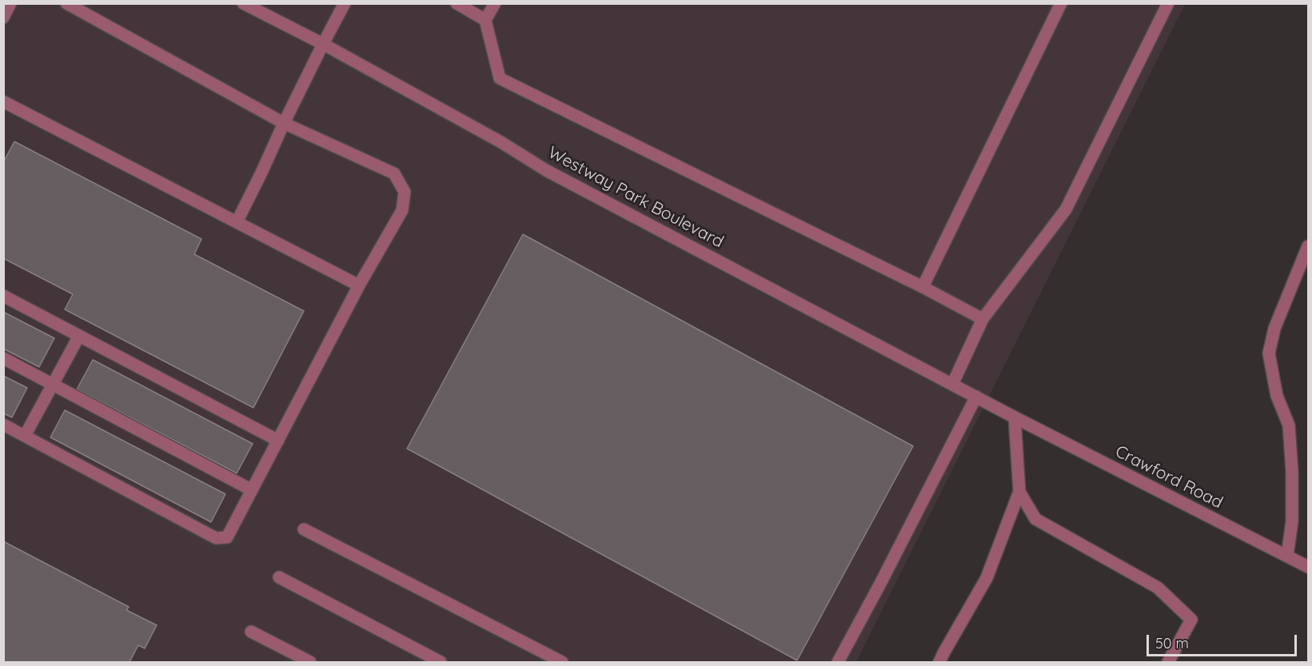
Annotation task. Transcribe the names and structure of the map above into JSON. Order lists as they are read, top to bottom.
{
  "streets": {
    "street": ["Westway Park Boulevard", "Crawford Road"]
  },
  "crossings": [
    ["Westway Park Boulevard", "Crawford Road"]
  ],
  "scale_bar": "50 m"
}
